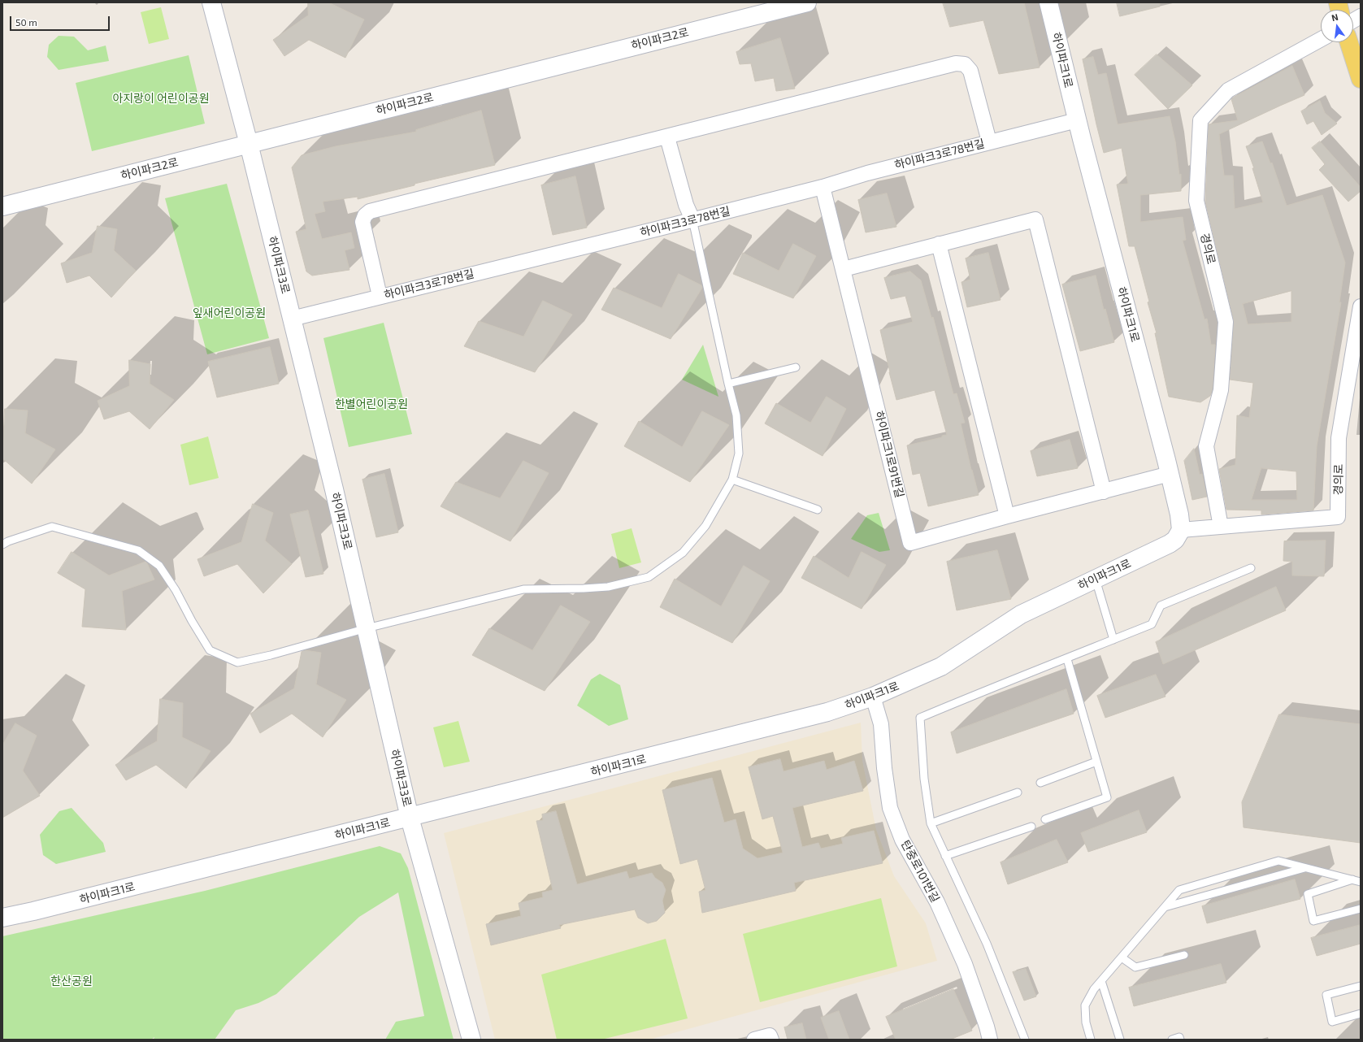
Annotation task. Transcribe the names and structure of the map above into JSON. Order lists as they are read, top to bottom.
{
  "streets": {
    "street": [
      "하이파크2로",
      "하이파크1로",
      "하이파크3로78번길",
      "경의로",
      "하이파크3로",
      "하이파크1로91번길",
      "탄중로101번길"
    ]
  },
  "crossings": [
    ["하이파크2로", "하이파크3로"],
    ["하이파크1로", "하이파크3로78번길"],
    ["하이파크1로", "경의로"],
    ["하이파크1로", "하이파크3로"],
    ["하이파크1로", "하이파크1로91번길"],
    ["하이파크1로", "탄중로101번길"],
    ["하이파크3로78번길", "하이파크3로"],
    ["하이파크3로78번길", "하이파크1로91번길"]
  ],
  "parks": [
    "아지랑이 어린이공원",
    "잎새어린이공원",
    "한별어린이공원",
    "한산공원"
  ],
  "scale_bar": "50 m",
  "north": "top"
}
